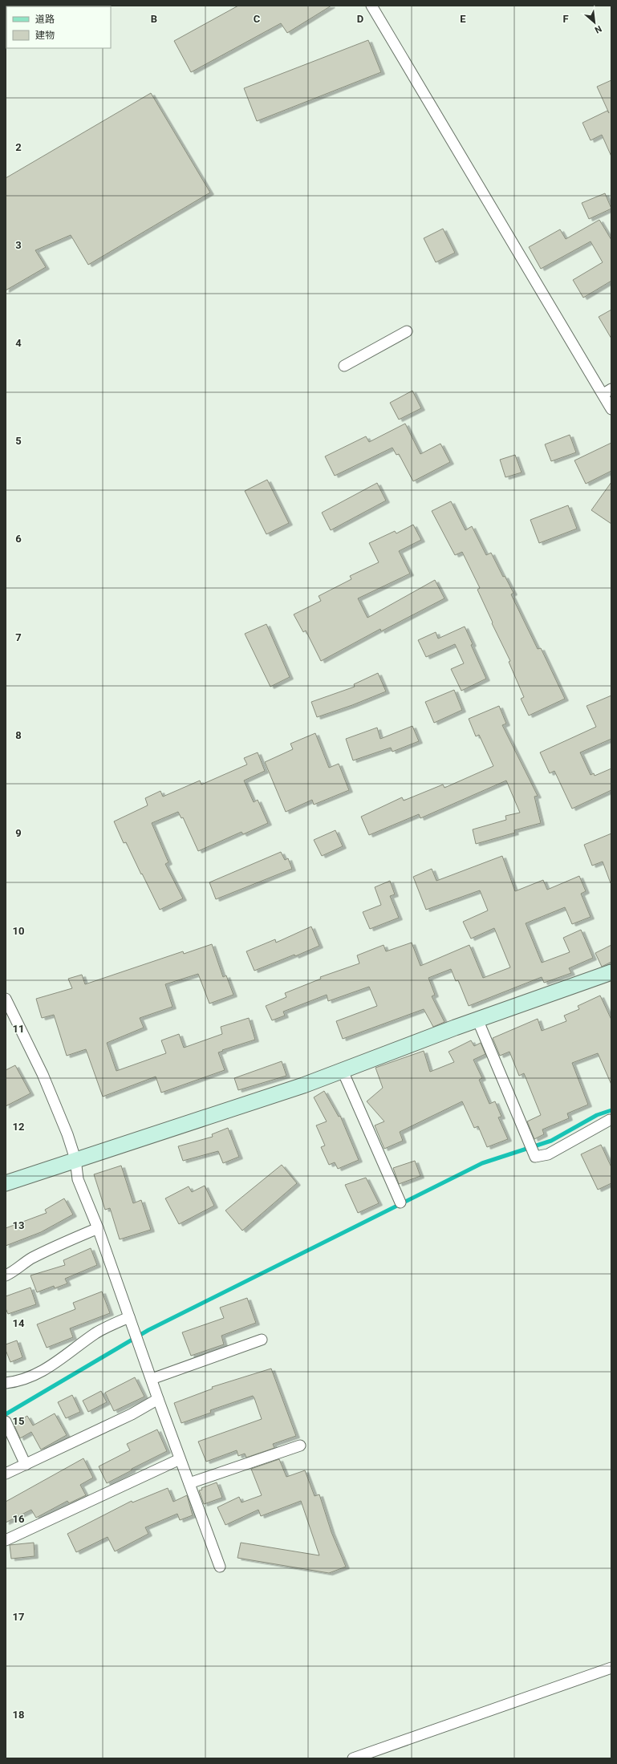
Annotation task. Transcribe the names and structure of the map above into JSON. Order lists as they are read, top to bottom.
{
  "legend": ["道路", "建物"],
  "north": "bottom right",
  "grid": {
    "columns": [
      "B",
      "C",
      "D",
      "E",
      "F"
    ],
    "rows": [
      "2",
      "3",
      "4",
      "5",
      "6",
      "7",
      "8",
      "9",
      "10",
      "11",
      "12",
      "13",
      "14",
      "15",
      "16",
      "17",
      "18"
    ]
  }
}
